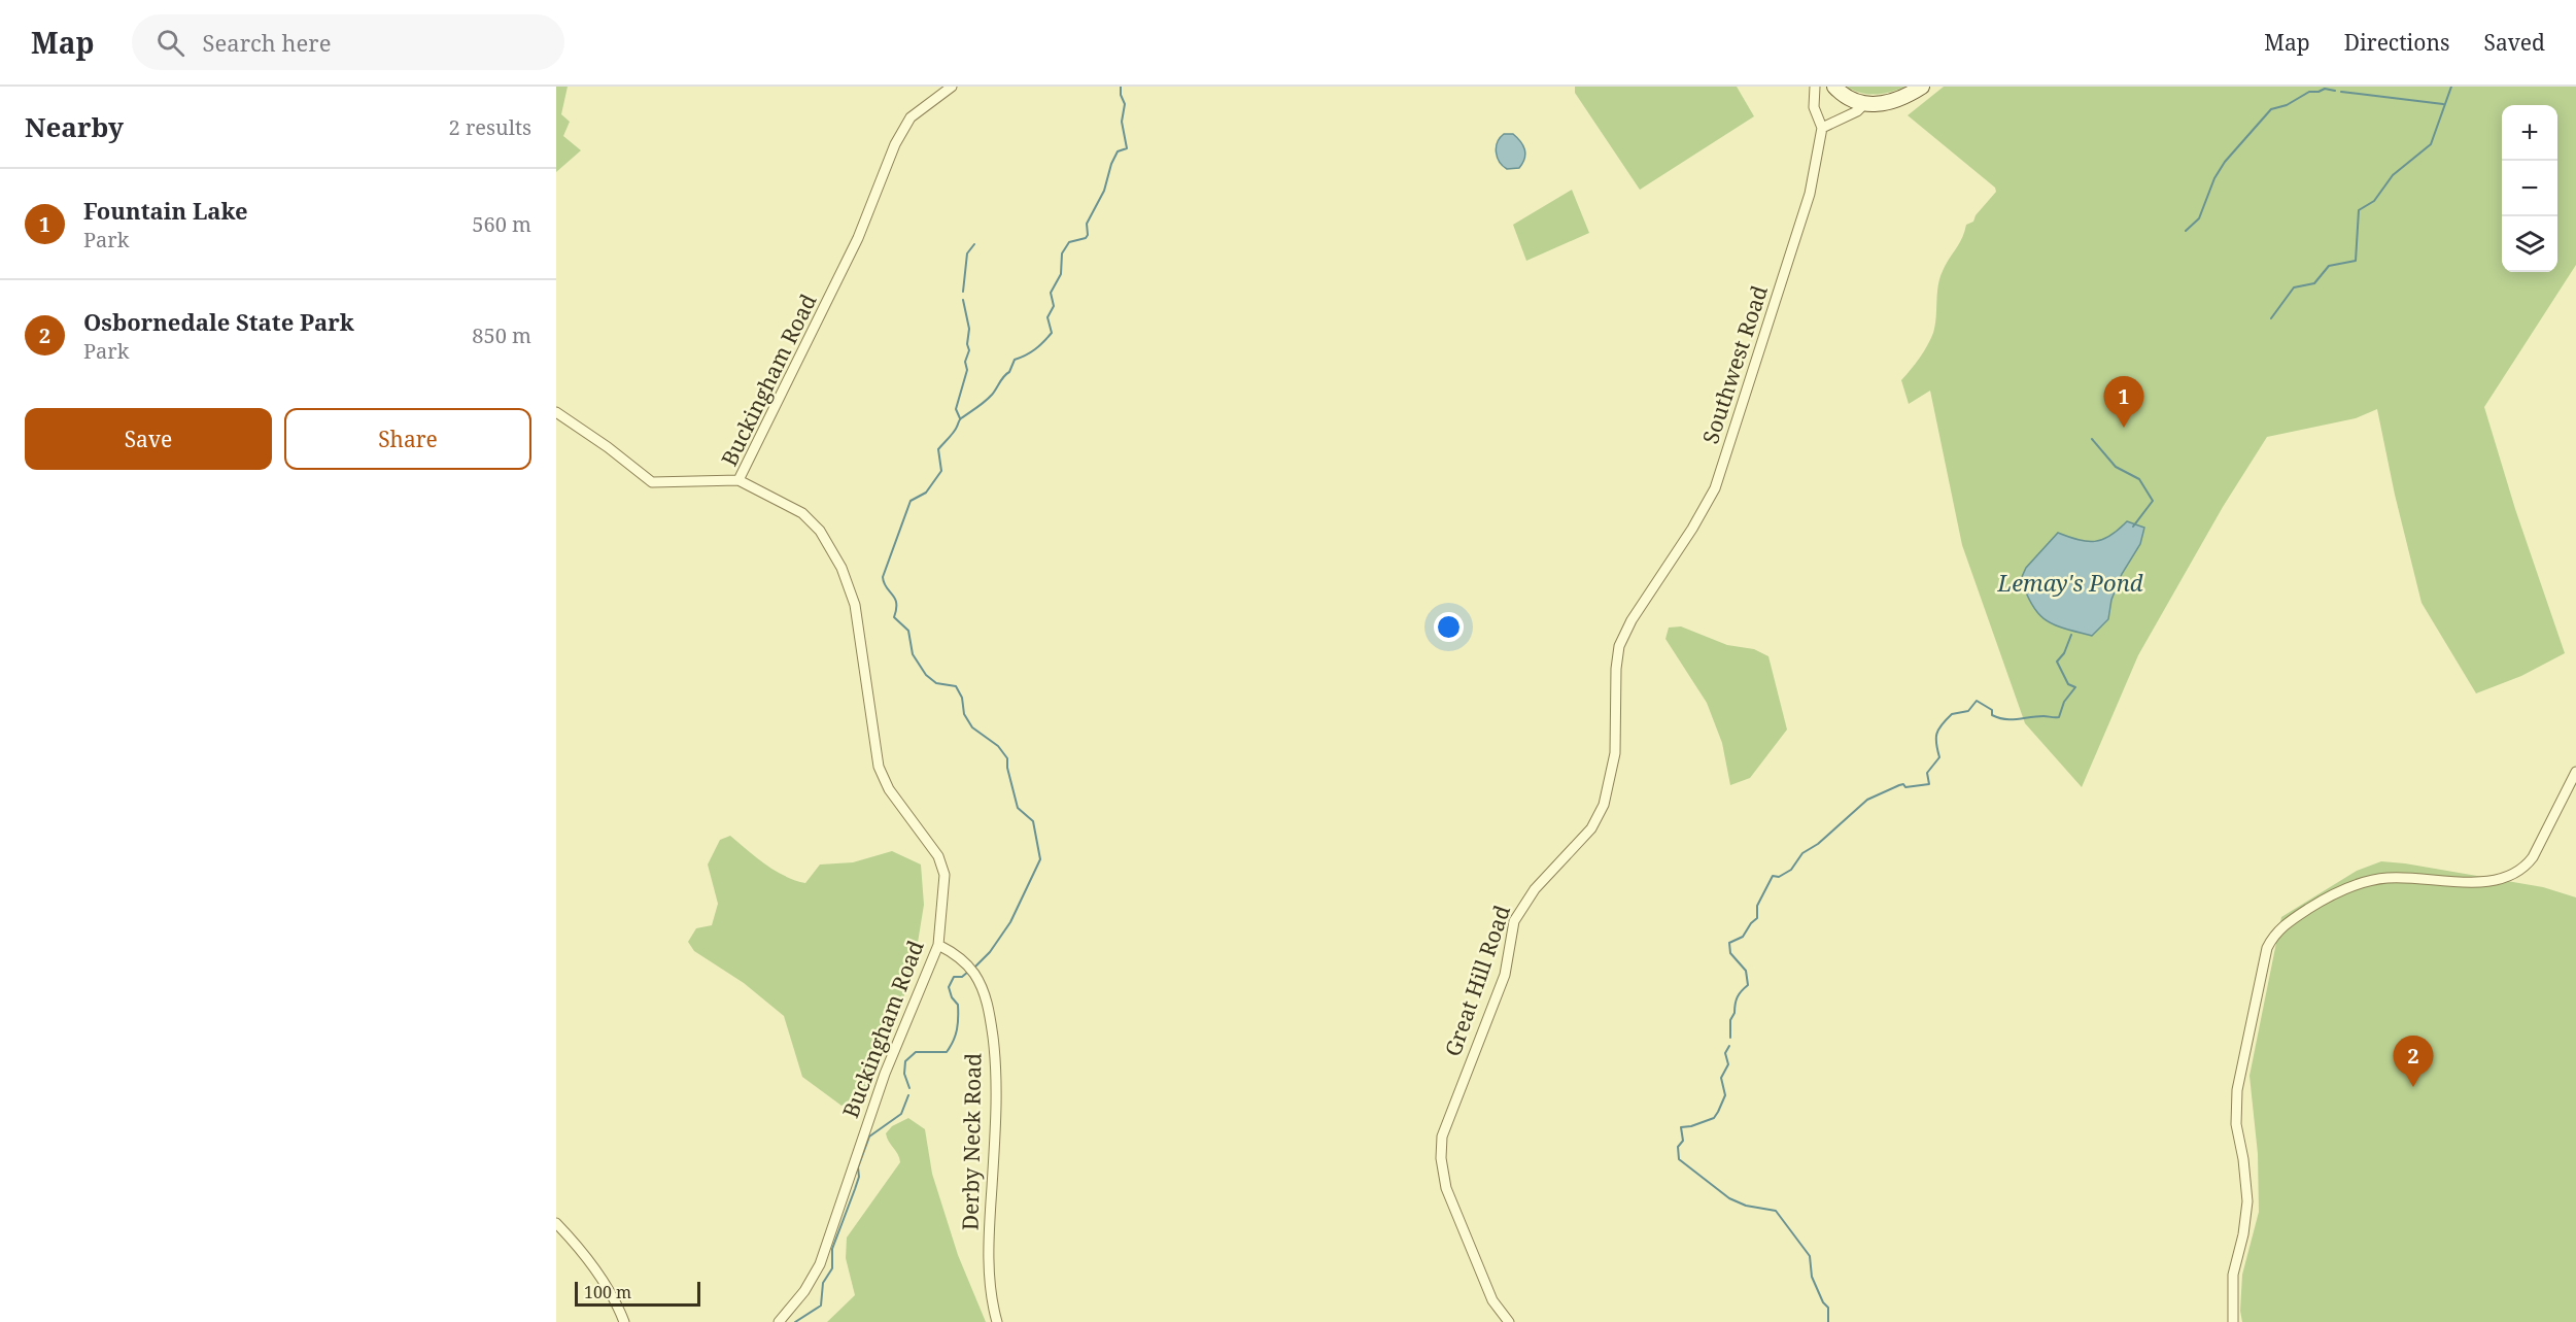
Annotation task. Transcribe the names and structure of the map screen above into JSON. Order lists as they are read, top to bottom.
{
  "streets": {
    "street": [
      "Southwest Road",
      "Buckingham Road",
      "Great Hill Road",
      "Derby Neck Road"
    ]
  },
  "crossings": [
    ["Southwest Road", "Great Hill Road"],
    ["Buckingham Road", "Derby Neck Road"]
  ],
  "water": ["Lemay's Pond"],
  "scale_bar": "100 m",
  "page": {
    "header": "Map",
    "search": "Search here",
    "nav": ["Map", "Directions", "Saved"],
    "heading": ["Nearby", "2 results"],
    "map_buttons": ["+", "−"],
    "list": [
      {
        "mark": "1",
        "name": "Fountain Lake",
        "note": "Park",
        "value": "560 m"
      },
      {
        "mark": "2",
        "name": "Osbornedale State Park",
        "note": "Park",
        "value": "850 m"
      }
    ],
    "pins": ["1", "2"],
    "buttons": ["Save", "Share"],
    "scale": "100 m"
  }
}
